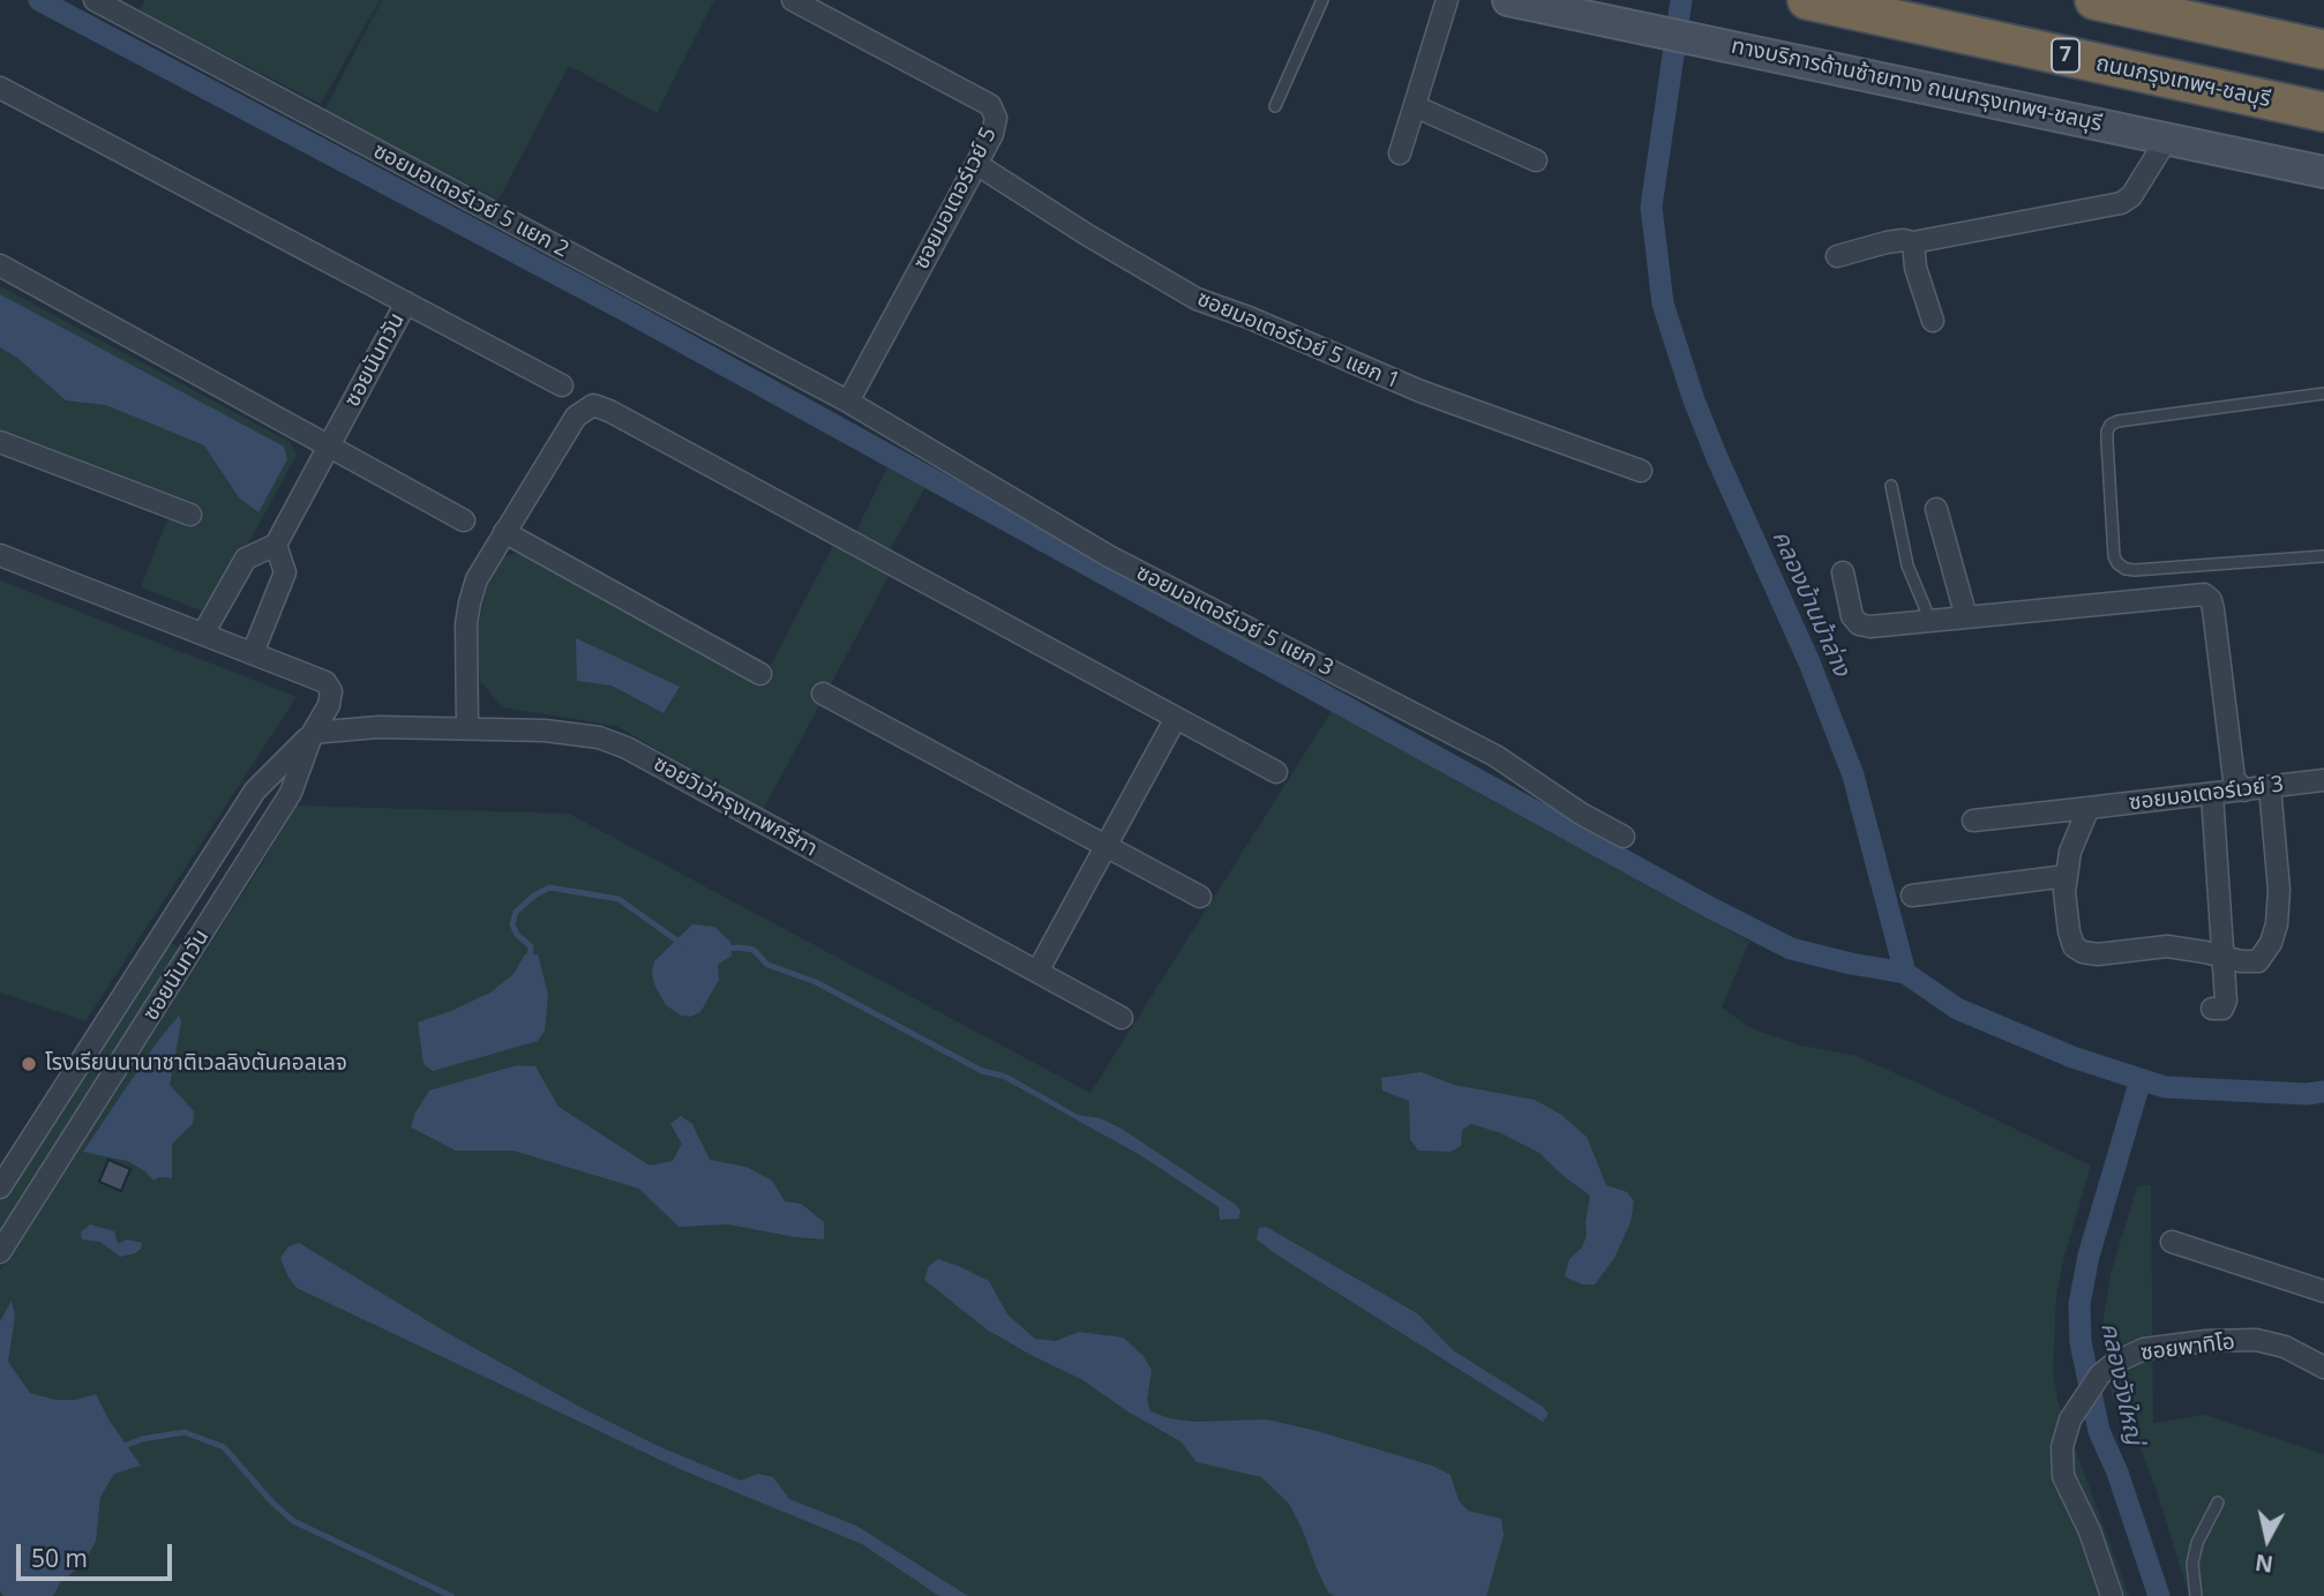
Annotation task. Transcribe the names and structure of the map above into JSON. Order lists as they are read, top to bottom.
{
  "streets": {
    "highway": ["7", "ถนนกรุงเทพฯ-ชลบุรี"],
    "main road": ["ทางบริการด้านซ้ายทาง ถนนกรุงเทพฯ-ชลบุรี"],
    "street": [
      "ซอยมอเตอร์เวย์ 5",
      "ซอยมอเตอร์เวย์ 5 แยก 2",
      "ซอยมอเตอร์เวย์ 5 แยก 1",
      "ซอยนันทวัน",
      "ซอยมอเตอร์เวย์ 5 แยก 3",
      "ซอยมอเตอร์เวย์ 3",
      "ซอยวิเว่กรุงเทพกรีฑา",
      "ซอยพาทิโอ"
    ]
  },
  "crossings": [
    ["ซอยมอเตอร์เวย์ 5", "ซอยมอเตอร์เวย์ 5 แยก 2"],
    ["ซอยมอเตอร์เวย์ 5", "ซอยมอเตอร์เวย์ 5 แยก 1"],
    ["ซอยมอเตอร์เวย์ 5", "ซอยมอเตอร์เวย์ 5 แยก 3"],
    ["ซอยมอเตอร์เวย์ 5 แยก 2", "ซอยมอเตอร์เวย์ 5 แยก 3"],
    ["ซอยนันทวัน", "ซอยวิเว่กรุงเทพกรีฑา"]
  ],
  "water": ["คลองบ้านม้าล่าง", "คลองวังใหญ่"],
  "places": ["โรงเรียนนานาชาติเวลลิงตันคอลเลจ"],
  "scale_bar": "50 m",
  "north": "bottom"
}
